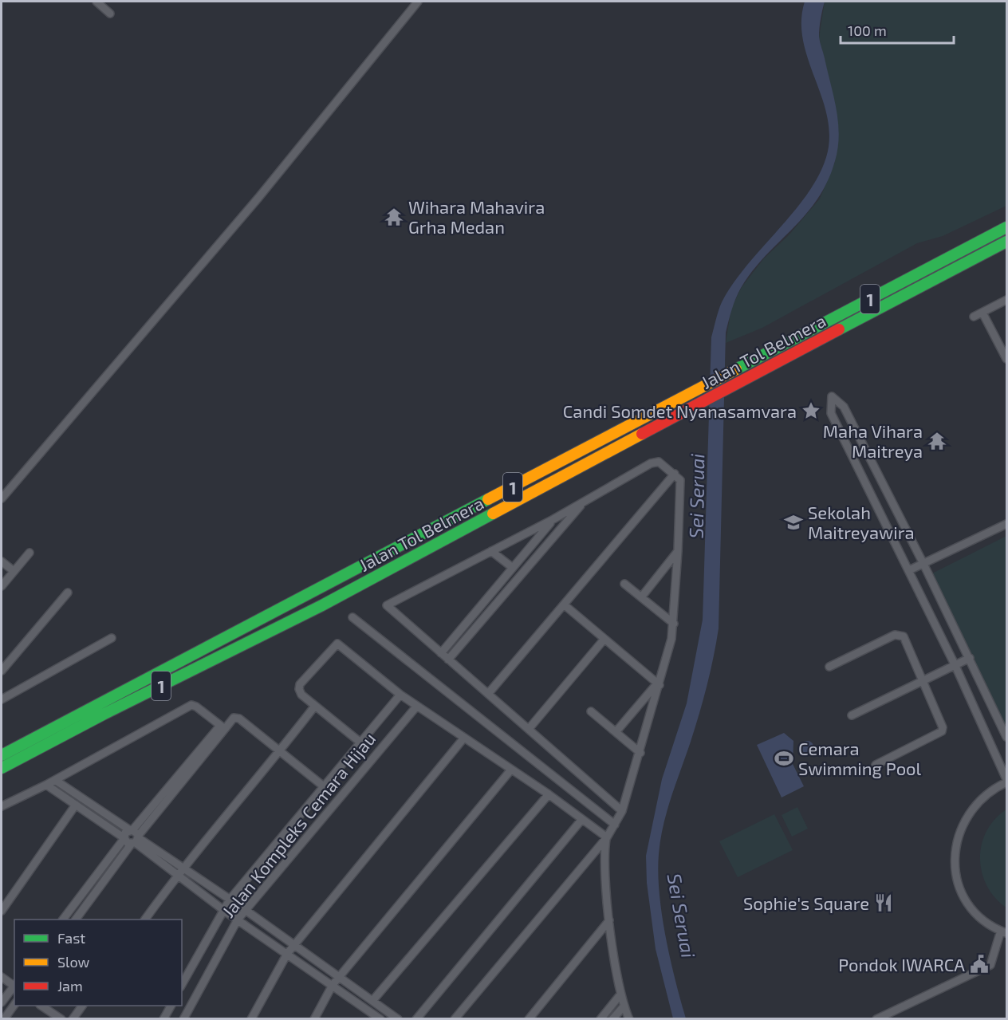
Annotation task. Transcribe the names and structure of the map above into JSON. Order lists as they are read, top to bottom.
{
  "streets": {
    "highway": ["1", "Jalan Tol Belmera"],
    "street": ["Jalan Kompleks Cemara Hijau"]
  },
  "water": ["Sei Seruai"],
  "places": {
    "temple": ["Wihara Mahavira Grha Medan", "Maha Vihara Maitreya"],
    "place": ["Candi Somdet Nyanasamvara"],
    "school or university": ["Sekolah Maitreyawira"],
    "sports": ["Cemara Swimming Pool"],
    "restaurant": ["Sophie's Square"],
    "public building": ["Pondok IWARCA"]
  },
  "legend": ["Fast", "Slow", "Jam"],
  "scale_bar": "100 m"
}
